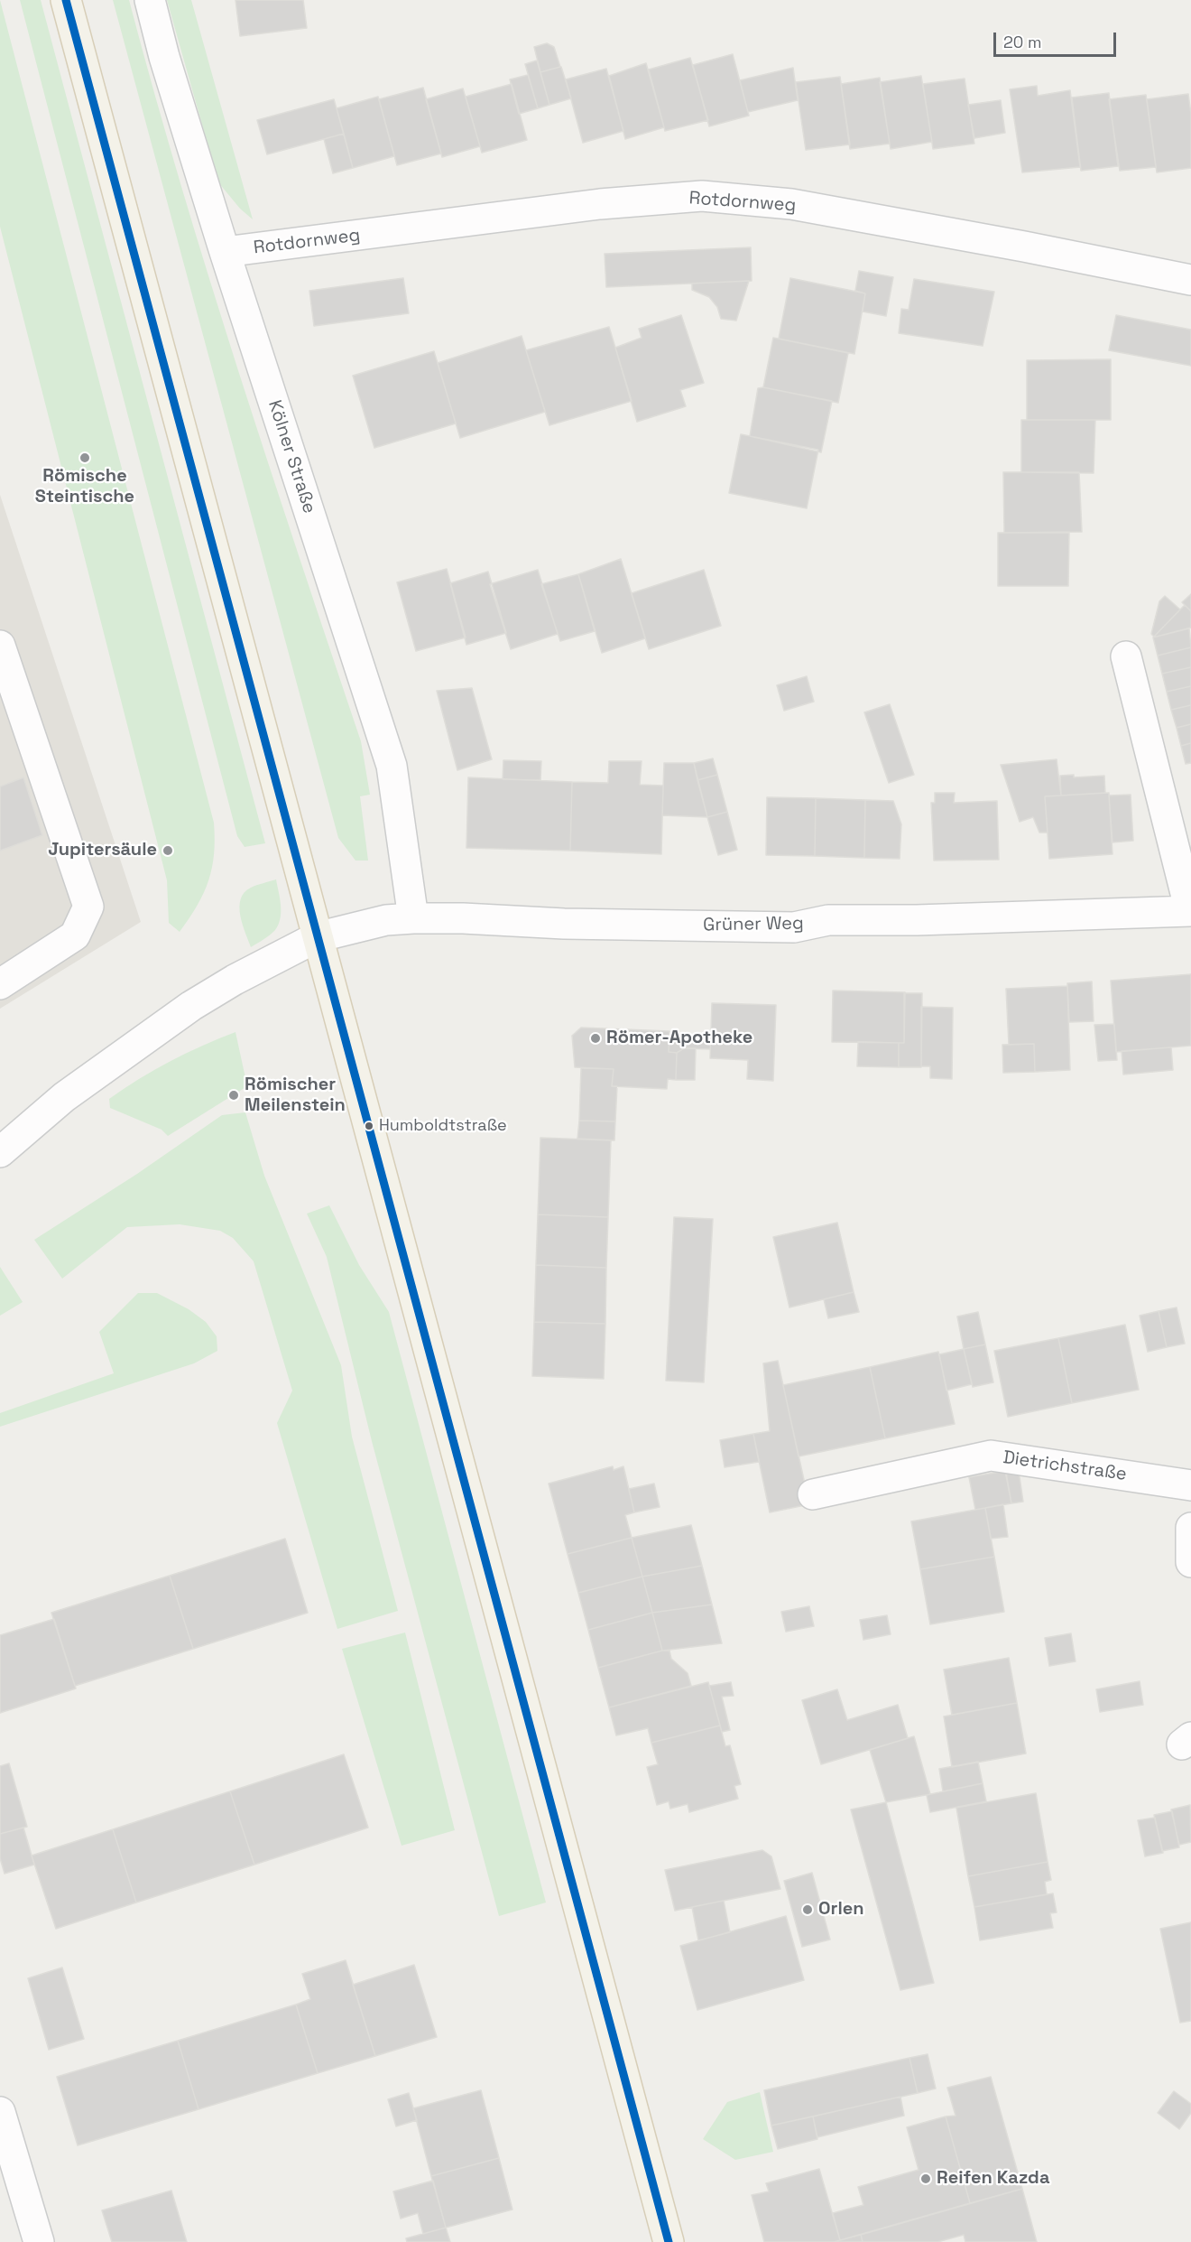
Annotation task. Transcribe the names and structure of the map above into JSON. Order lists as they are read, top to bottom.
{
  "streets": {
    "street": [
      "Rotdornweg",
      "Kölner Straße",
      "Grüner Weg",
      "Dietrichstraße"
    ]
  },
  "crossings": [
    ["Rotdornweg", "Kölner Straße"],
    ["Kölner Straße", "Grüner Weg"]
  ],
  "places": [
    "Römische Steintische",
    "Jupitersäule",
    "Römer-Apotheke",
    "Römischer Meilenstein",
    "Humboldtstraße",
    "Orlen",
    "Reifen Kazda"
  ],
  "scale_bar": "20 m"
}
